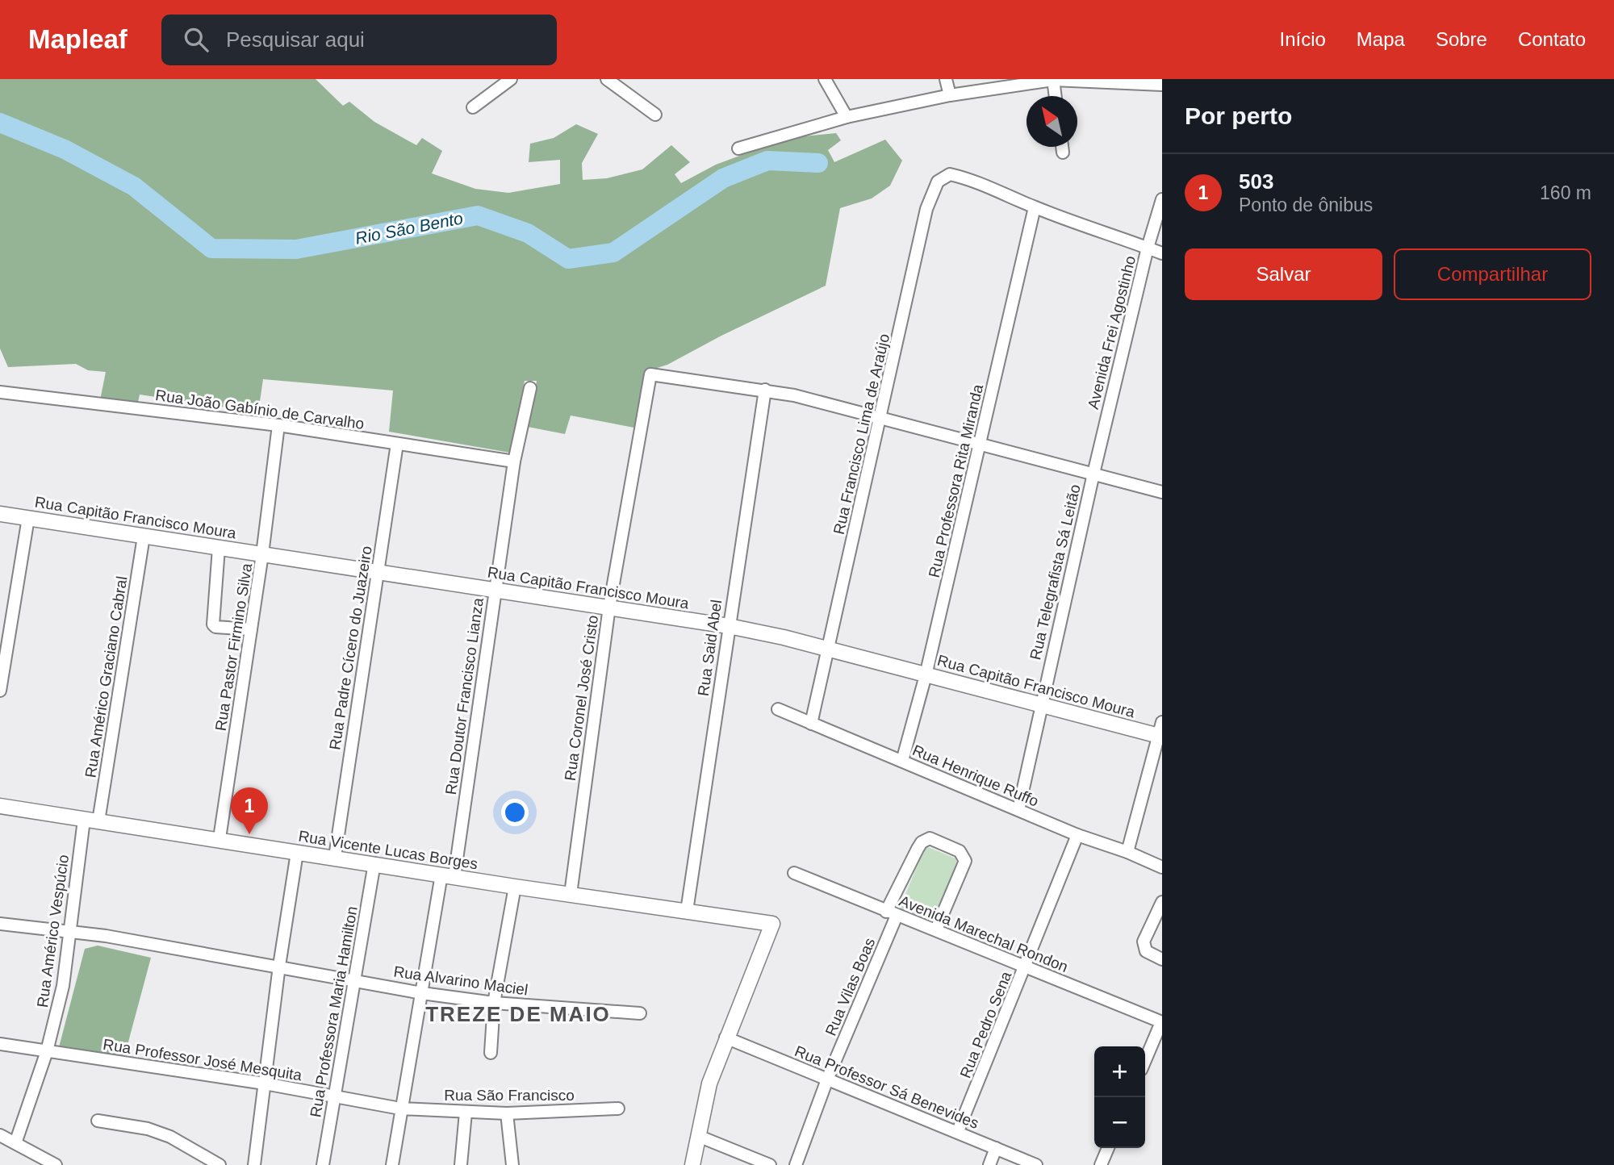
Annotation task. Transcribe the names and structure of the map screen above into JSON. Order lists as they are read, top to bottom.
{
  "streets": {
    "main road": ["Rua Capitão Francisco Moura", "Rua Vicente Lucas Borges"],
    "street": [
      "Avenida Frei Agostinho",
      "Rua João Gabínio de Carvalho",
      "Rua Francisco Lima de Araújo",
      "Rua Professora Rita Miranda",
      "Rua Telegrafista Sá Leitão",
      "Rua Pastor Firmino Silva",
      "Rua Padre Cícero do Juazeiro",
      "Rua Said Abel",
      "Rua Américo Graciano Cabral",
      "Rua Doutor Francisco Lianza",
      "Rua Coronel José Cristo",
      "Rua Henrique Ruffo",
      "Rua Américo Vespúcio",
      "Avenida Marechal Rondon",
      "Rua Alvarino Maciel",
      "Rua Vilas Boas",
      "Rua Professora Maria Hamilton",
      "Rua Pedro Sena",
      "Rua Professor José Mesquita",
      "Rua Professor Sá Benevides",
      "Rua São Francisco"
    ]
  },
  "crossings": [
    ["Avenida Frei Agostinho", "Rua Telegrafista Sá Leitão"],
    ["Rua João Gabínio de Carvalho", "Rua Pastor Firmino Silva"],
    ["Rua João Gabínio de Carvalho", "Rua Padre Cícero do Juazeiro"],
    ["Rua João Gabínio de Carvalho", "Rua Doutor Francisco Lianza"],
    ["Rua Francisco Lima de Araújo", "Rua Professora Rita Miranda"],
    ["Rua Francisco Lima de Araújo", "Rua Capitão Francisco Moura"],
    ["Rua Francisco Lima de Araújo", "Rua Henrique Ruffo"],
    ["Rua Professora Rita Miranda", "Rua Capitão Francisco Moura"],
    ["Rua Professora Rita Miranda", "Rua Henrique Ruffo"],
    ["Rua Capitão Francisco Moura", "Rua Telegrafista Sá Leitão"],
    ["Rua Capitão Francisco Moura", "Rua Pastor Firmino Silva"],
    ["Rua Capitão Francisco Moura", "Rua Padre Cícero do Juazeiro"],
    ["Rua Capitão Francisco Moura", "Rua Said Abel"],
    ["Rua Capitão Francisco Moura", "Rua Américo Graciano Cabral"],
    ["Rua Capitão Francisco Moura", "Rua Doutor Francisco Lianza"],
    ["Rua Capitão Francisco Moura", "Rua Coronel José Cristo"],
    ["Rua Telegrafista Sá Leitão", "Rua Henrique Ruffo"],
    ["Rua Pastor Firmino Silva", "Rua Vicente Lucas Borges"],
    ["Rua Padre Cícero do Juazeiro", "Rua Vicente Lucas Borges"],
    ["Rua Said Abel", "Rua Coronel José Cristo"],
    ["Rua Said Abel", "Rua Vicente Lucas Borges"],
    ["Rua Américo Graciano Cabral", "Rua Vicente Lucas Borges"],
    ["Rua Doutor Francisco Lianza", "Rua Vicente Lucas Borges"],
    ["Rua Doutor Francisco Lianza", "Rua Alvarino Maciel"],
    ["Rua Doutor Francisco Lianza", "Rua Professor José Mesquita"],
    ["Rua Doutor Francisco Lianza", "Rua São Francisco"],
    ["Rua Coronel José Cristo", "Rua Vicente Lucas Borges"],
    ["Rua Henrique Ruffo", "Rua Pedro Sena"],
    ["Rua Vicente Lucas Borges", "Rua Américo Vespúcio"],
    ["Rua Vicente Lucas Borges", "Rua Professora Maria Hamilton"],
    ["Rua Vicente Lucas Borges", "Rua Professor Sá Benevides"],
    ["Rua Américo Vespúcio", "Rua Alvarino Maciel"],
    ["Rua Américo Vespúcio", "Rua Professor José Mesquita"],
    ["Avenida Marechal Rondon", "Rua Vilas Boas"],
    ["Avenida Marechal Rondon", "Rua Pedro Sena"],
    ["Rua Alvarino Maciel", "Rua Professora Maria Hamilton"],
    ["Rua Vilas Boas", "Rua Professor Sá Benevides"],
    ["Rua Professora Maria Hamilton", "Rua Professor José Mesquita"],
    ["Rua Pedro Sena", "Rua Professor Sá Benevides"],
    ["Rua Professor José Mesquita", "Rua São Francisco"]
  ],
  "districts": ["TREZE DE MAIO"],
  "water": ["Rio São Bento"],
  "north": "top left",
  "page": {
    "header": "Mapleaf",
    "search": "Pesquisar aqui",
    "nav": [
      "Início",
      "Mapa",
      "Sobre",
      "Contato"
    ],
    "heading": "Por perto",
    "list": [
      {
        "mark": "1",
        "name": "503",
        "note": "Ponto de ônibus",
        "value": "160 m"
      }
    ],
    "buttons": ["Salvar", "Compartilhar"],
    "pins": "1",
    "map_buttons": ["+", "−"]
  }
}
